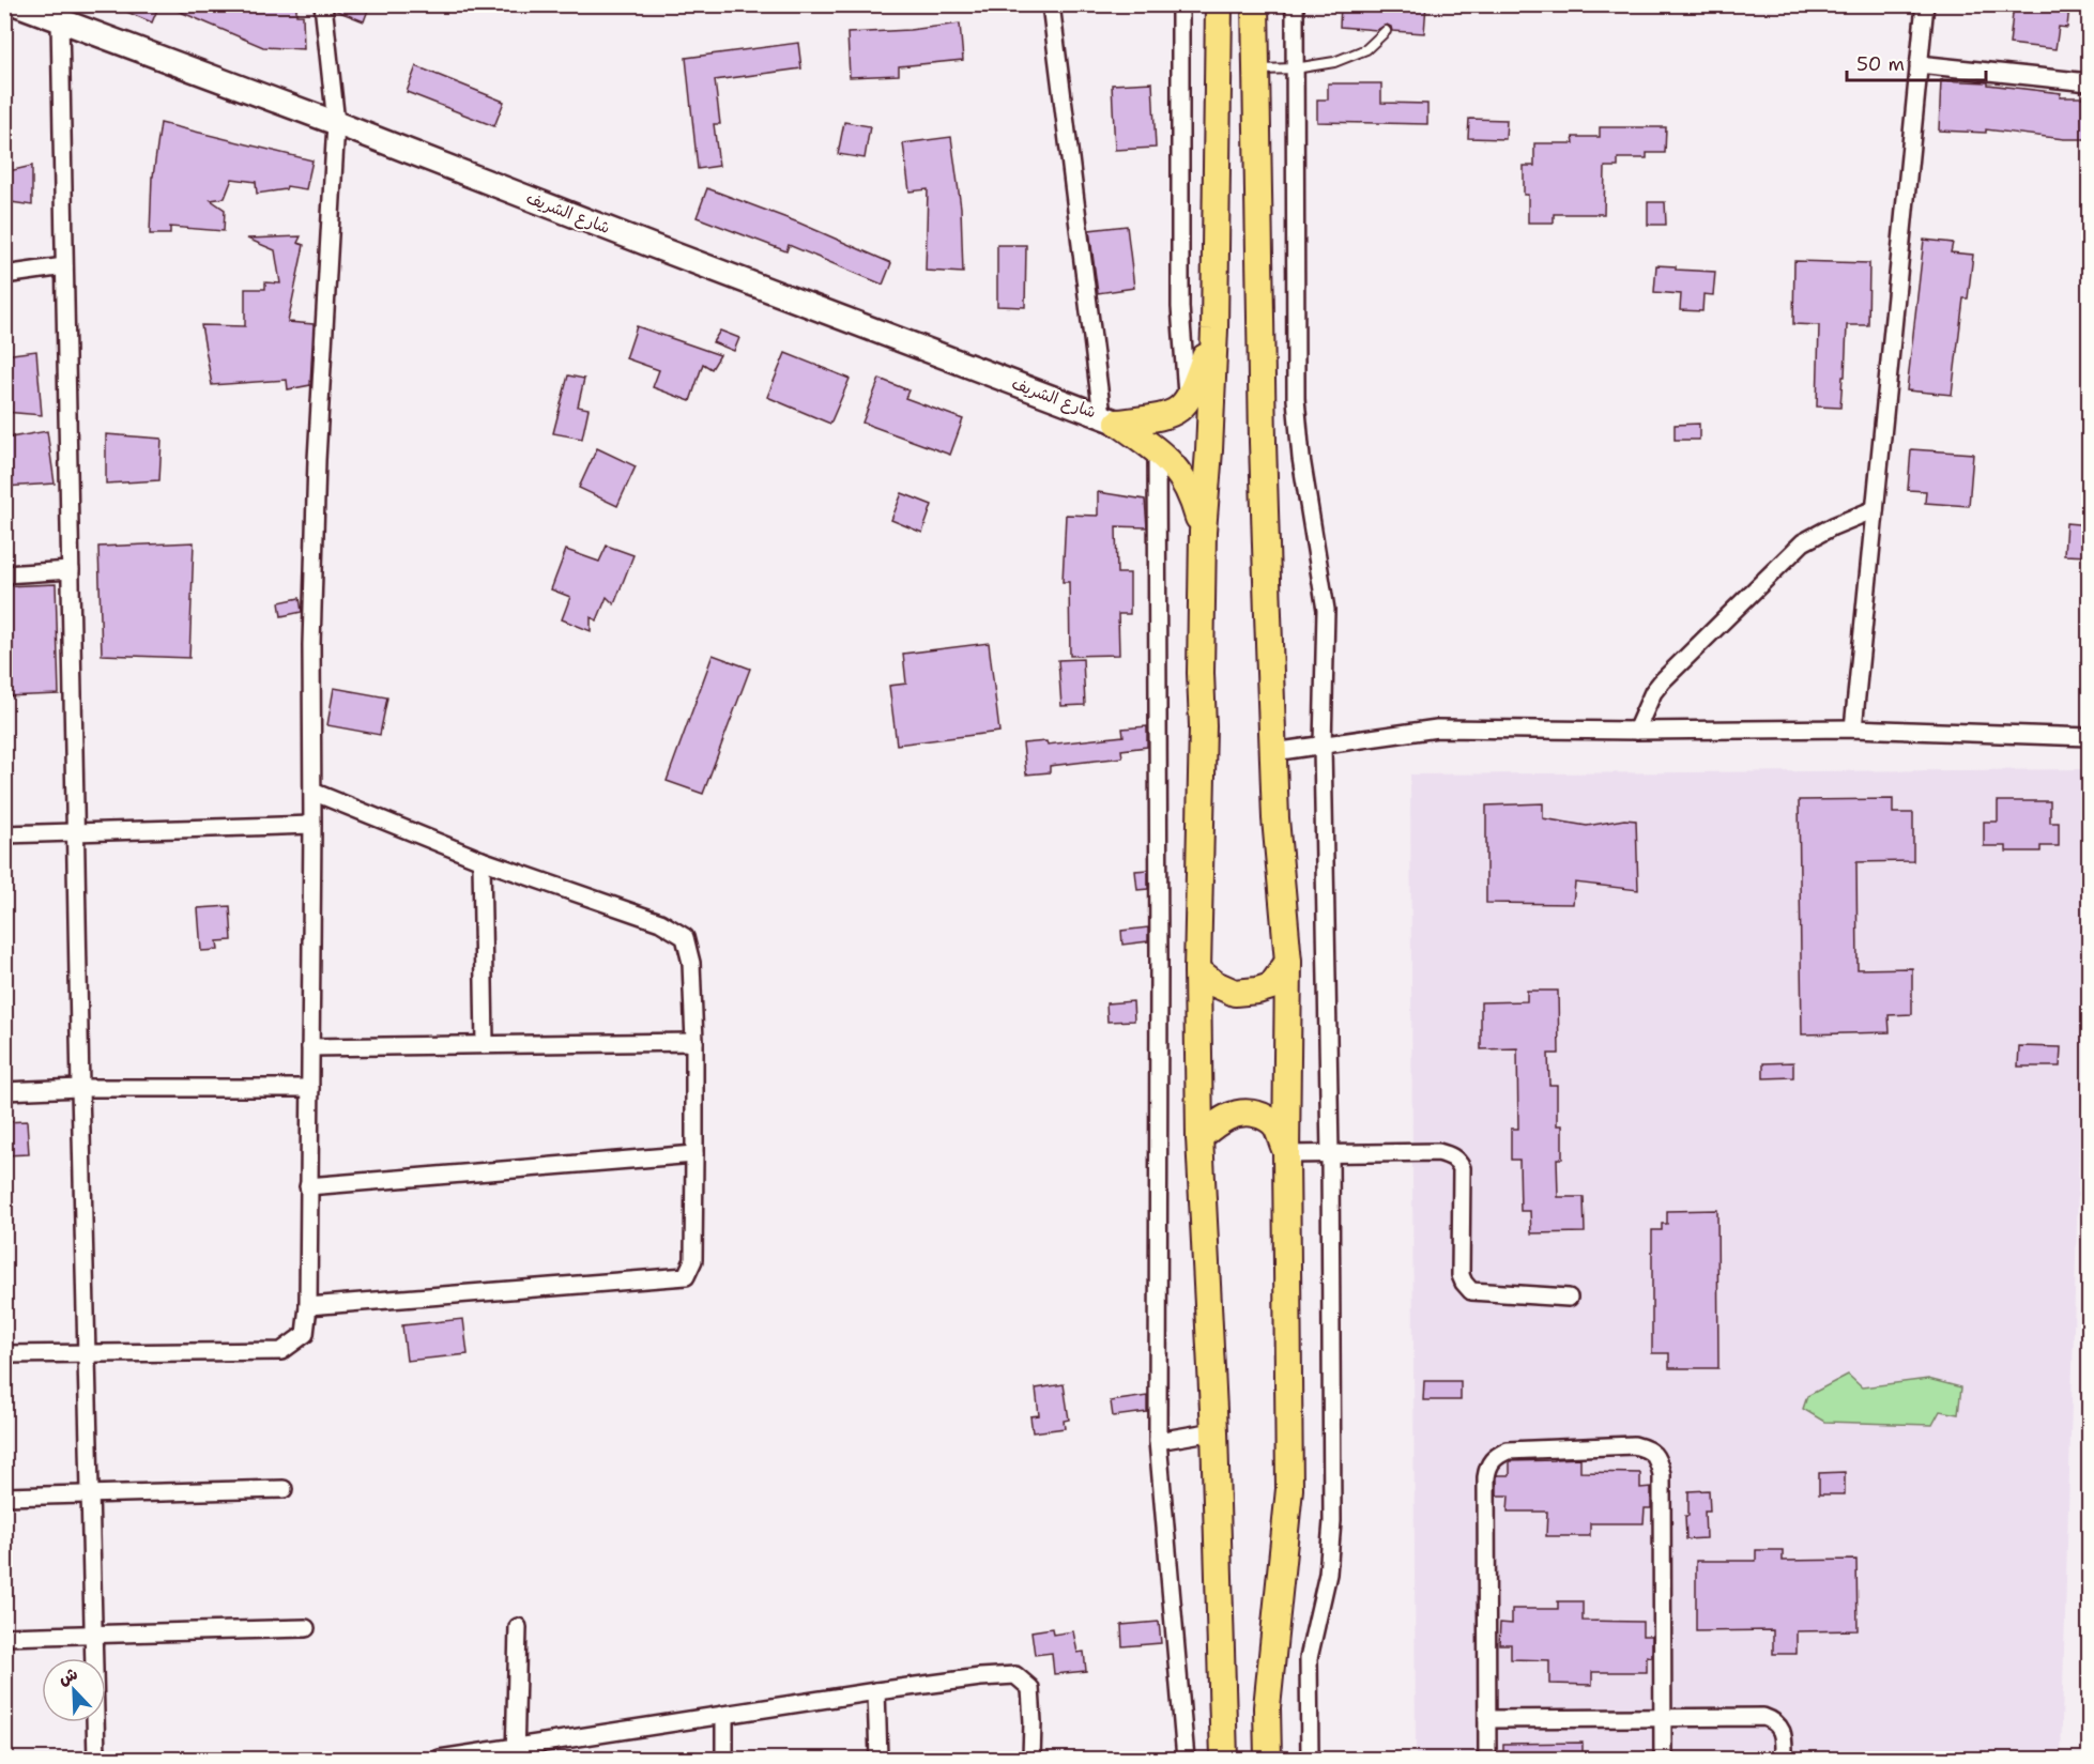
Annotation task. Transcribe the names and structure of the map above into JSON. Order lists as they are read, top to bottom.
{
  "streets": {
    "main road": ["شارع الشريف"]
  },
  "scale_bar": "50 m",
  "north": "top left"
}
